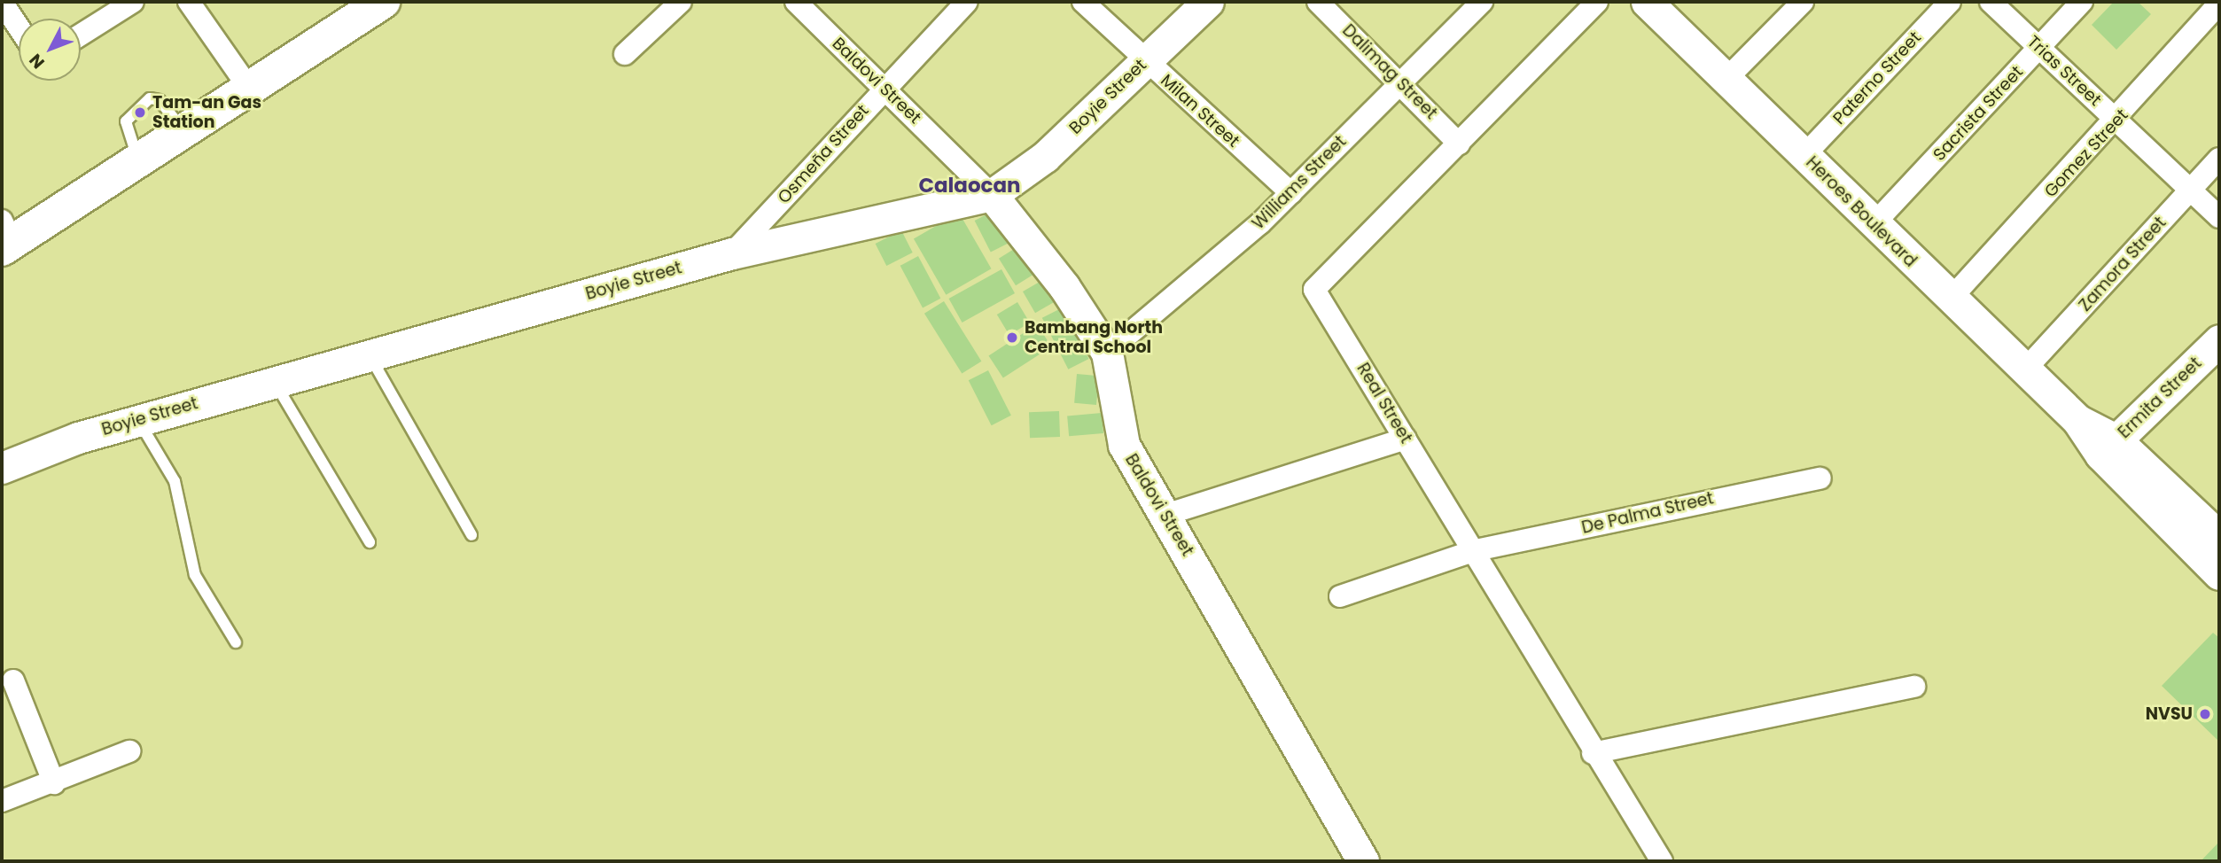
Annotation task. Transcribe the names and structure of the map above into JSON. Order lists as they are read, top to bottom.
{
  "streets": {
    "street": [
      "Trias Street",
      "Dalimag Street",
      "Paterno Street",
      "Baldovi Street",
      "Boyie Street",
      "Milan Street",
      "Sacrista Street",
      "Gomez Street",
      "Osmeña Street",
      "Williams Street",
      "Heroes Boulevard",
      "Zamora Street",
      "Ermita Street",
      "Real Street",
      "De Palma Street"
    ]
  },
  "crossings": [
    ["Trias Street", "Sacrista Street"],
    ["Trias Street", "Gomez Street"],
    ["Trias Street", "Zamora Street"],
    ["Dalimag Street", "Williams Street"],
    ["Dalimag Street", "Real Street"],
    ["Paterno Street", "Heroes Boulevard"],
    ["Baldovi Street", "Boyie Street"],
    ["Baldovi Street", "Osmeña Street"],
    ["Baldovi Street", "Williams Street"],
    ["Boyie Street", "Milan Street"],
    ["Boyie Street", "Osmeña Street"],
    ["Milan Street", "Williams Street"],
    ["Sacrista Street", "Heroes Boulevard"],
    ["Gomez Street", "Heroes Boulevard"],
    ["Heroes Boulevard", "Zamora Street"],
    ["Heroes Boulevard", "Ermita Street"],
    ["Real Street", "De Palma Street"]
  ],
  "districts": ["Calaocan"],
  "places": ["Tam-an Gas Station", "Bambang North Central School", "NVSU"],
  "north": "bottom left"
}
